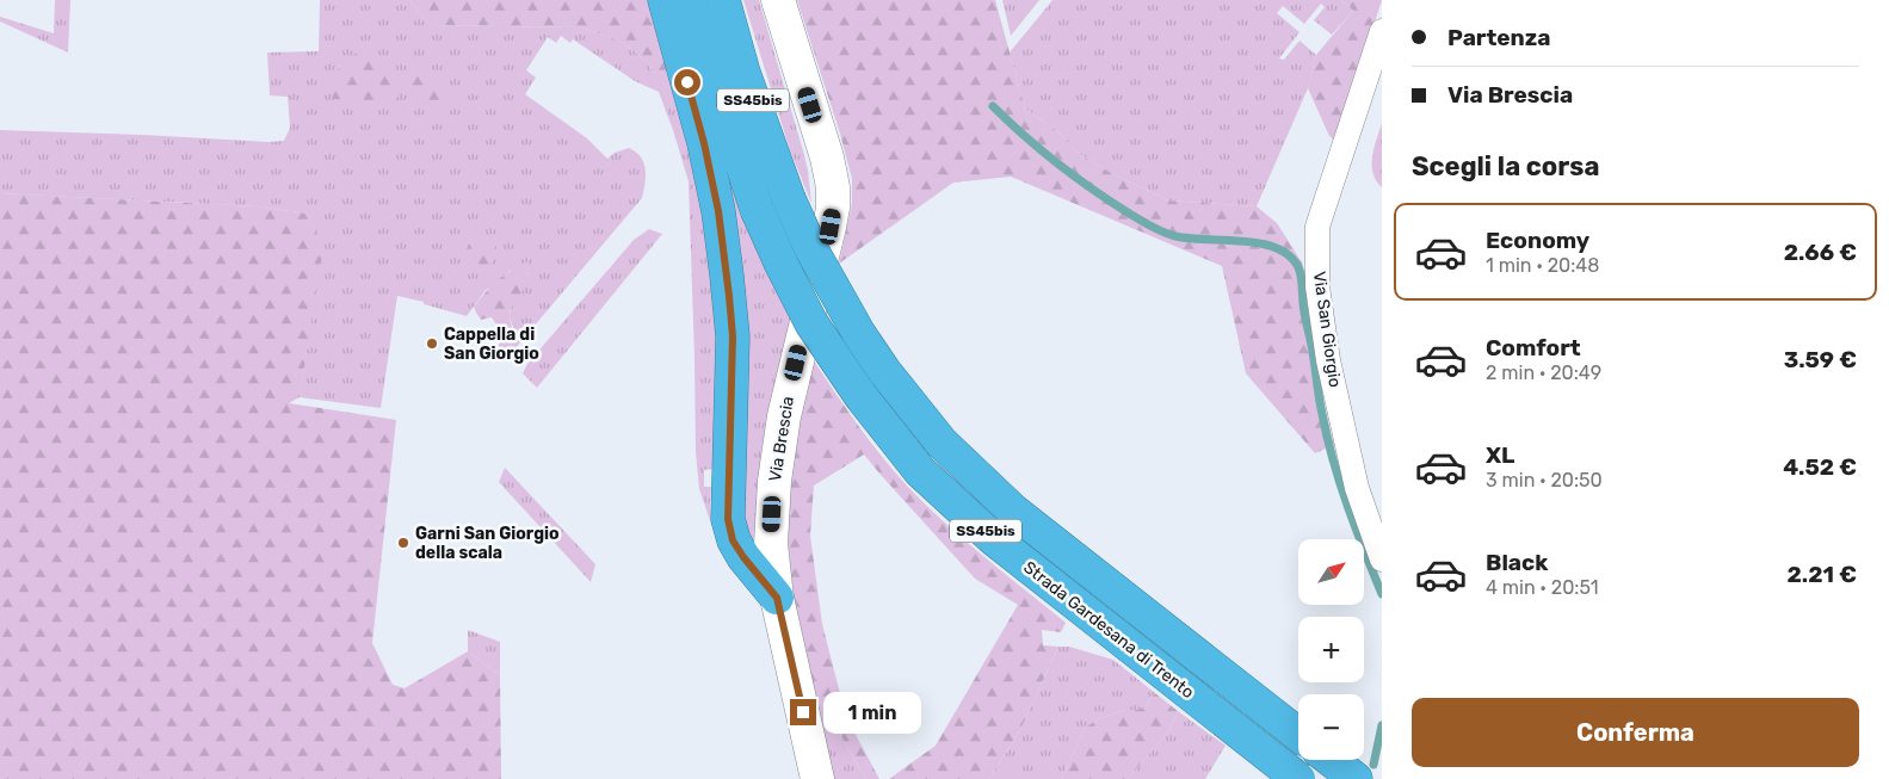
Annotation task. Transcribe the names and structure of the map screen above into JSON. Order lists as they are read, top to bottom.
{
  "streets": {
    "highway": ["SS45bis", "Strada Gardesana di Trento"],
    "street": ["Via San Giorgio", "Via Brescia"]
  },
  "places": ["Cappella di San Giorgio", "Garni San Giorgio della scala"],
  "north": "top right",
  "page": {
    "banner": ["Partenza", "Via Brescia"],
    "heading": "Scegli la corsa",
    "list": [
      {
        "name": "Economy",
        "note": "1 min · 20:48",
        "value": "2.66 €"
      },
      {
        "name": "Comfort",
        "note": "2 min · 20:49",
        "value": "3.59 €"
      },
      {
        "name": "XL",
        "note": "3 min · 20:50",
        "value": "4.52 €"
      },
      {
        "name": "Black",
        "note": "4 min · 20:51",
        "value": "2.21 €"
      }
    ],
    "map_buttons": ["+", "−"],
    "buttons": "Conferma",
    "bubble": "1 min"
  }
}
